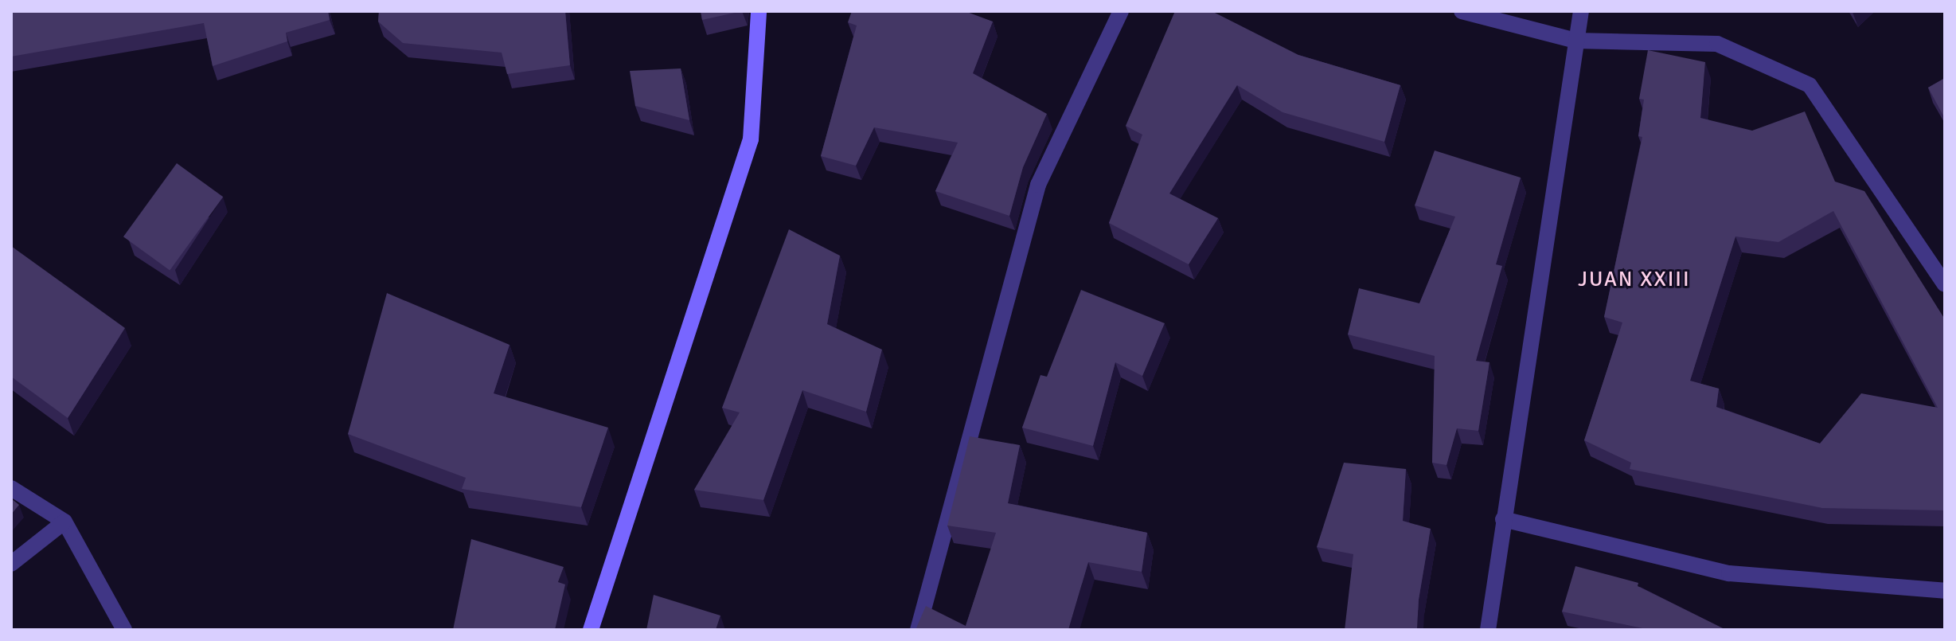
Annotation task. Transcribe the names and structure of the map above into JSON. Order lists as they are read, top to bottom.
{
  "districts": ["JUAN XXIII"]
}
